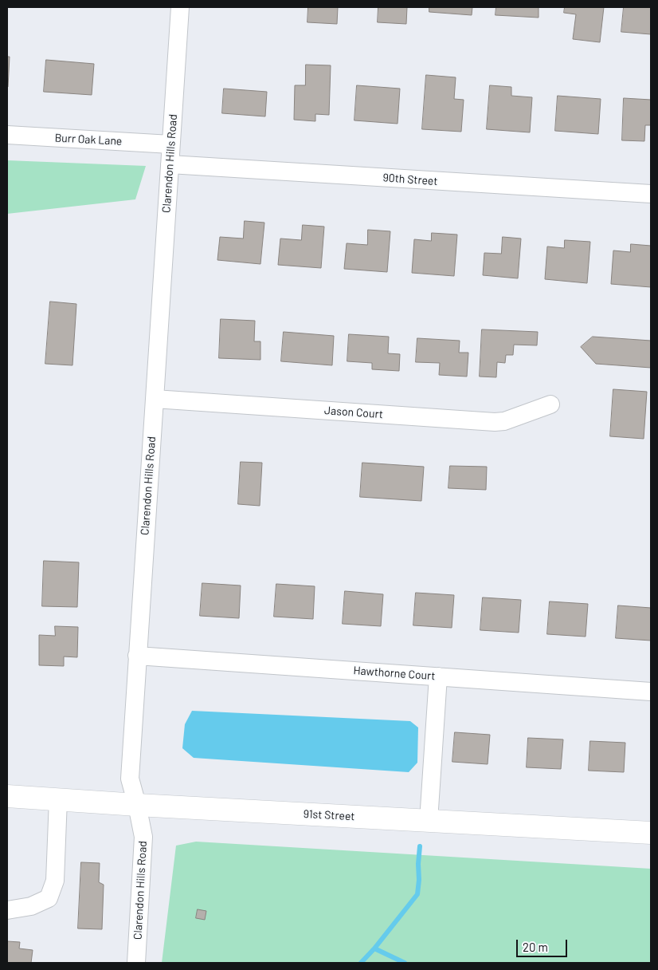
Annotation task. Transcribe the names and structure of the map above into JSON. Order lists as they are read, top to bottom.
{
  "streets": {
    "main road": ["91st Street"],
    "street": [
      "Burr Oak Lane",
      "Clarendon Hills Road",
      "90th Street",
      "Jason Court",
      "Hawthorne Court"
    ]
  },
  "crossings": [
    ["Burr Oak Lane", "Clarendon Hills Road"],
    ["Clarendon Hills Road", "90th Street"],
    ["Clarendon Hills Road", "Jason Court"],
    ["Clarendon Hills Road", "Hawthorne Court"],
    ["Clarendon Hills Road", "91st Street"]
  ],
  "scale_bar": "20 m"
}
